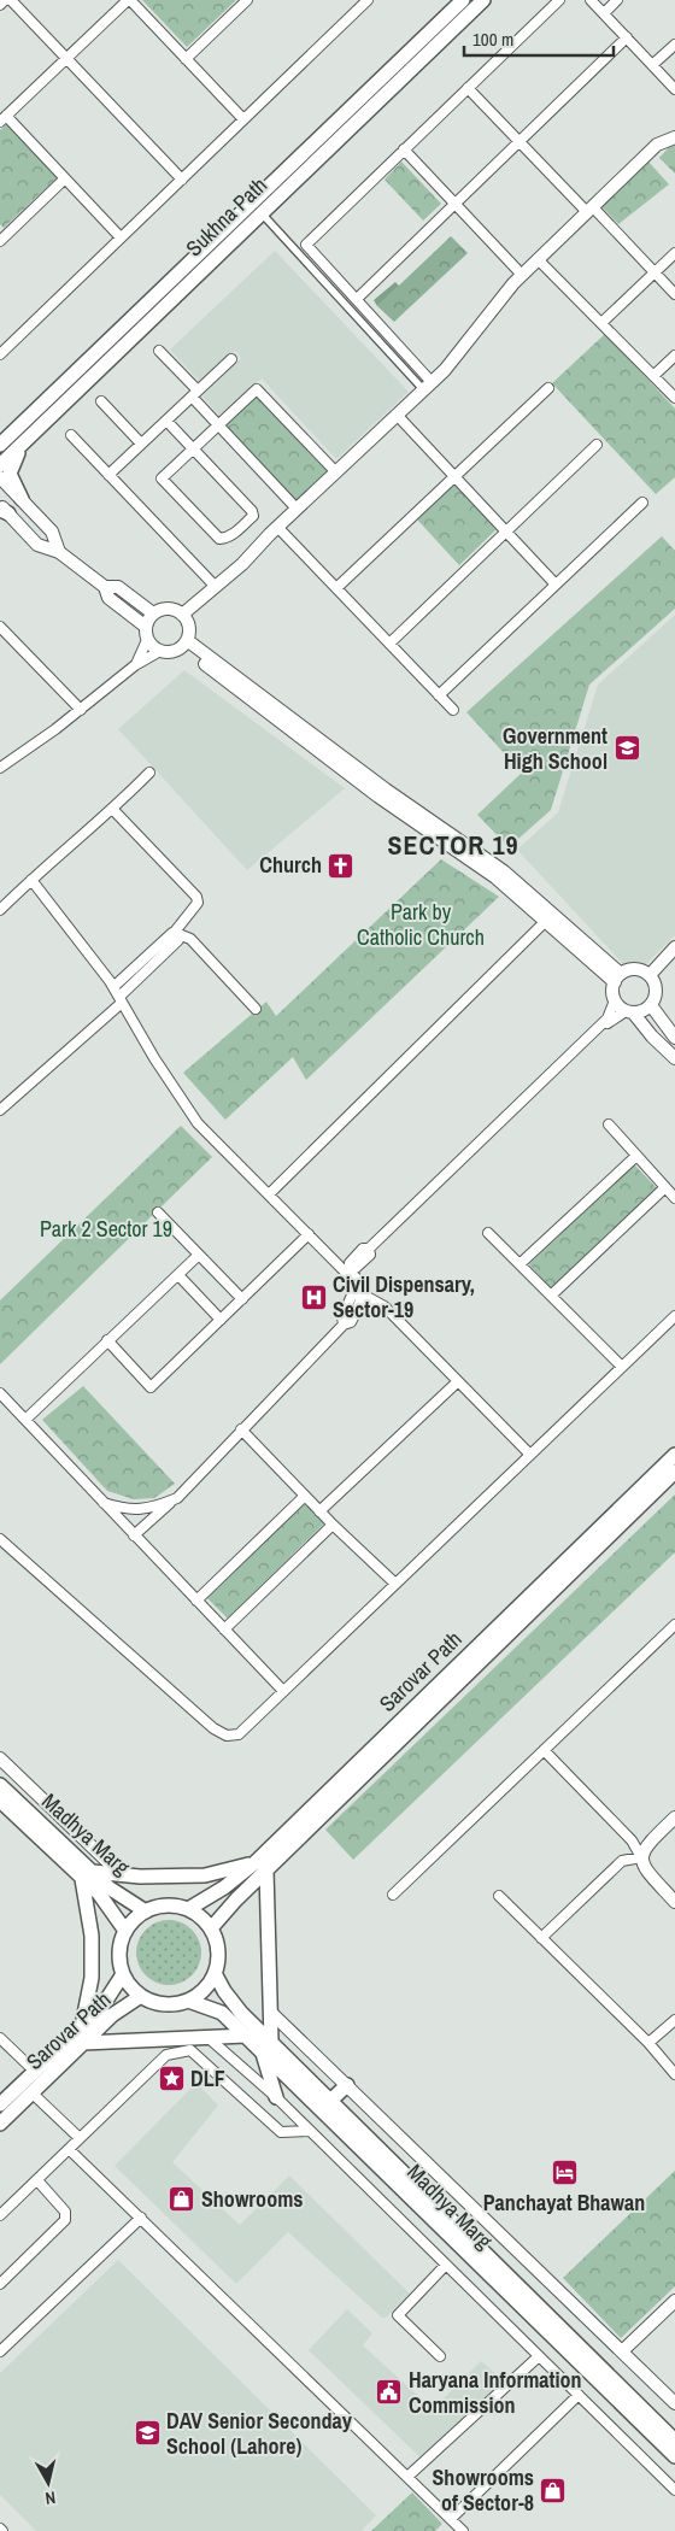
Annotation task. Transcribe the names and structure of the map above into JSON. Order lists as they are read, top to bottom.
{
  "streets": {
    "main road": ["Sukhna Path", "Sarovar Path", "Madhya Marg"]
  },
  "crossings": [
    ["Sarovar Path", "Madhya Marg"]
  ],
  "districts": ["SECTOR 19"],
  "parks": ["Park by Catholic Church", "Park 2 Sector 19"],
  "places": {
    "school or university": ["Government High School", "DAV Senior Seconday School (Lahore)"],
    "church": ["Church"],
    "hospital": ["Civil Dispensary, Sector-19"],
    "place": ["DLF"],
    "hotel": ["Panchayat Bhawan"],
    "shop": ["Showrooms", "Showrooms of Sector-8"],
    "public building": ["Haryana Information Commission"]
  },
  "scale_bar": "100 m",
  "north": "bottom"
}
